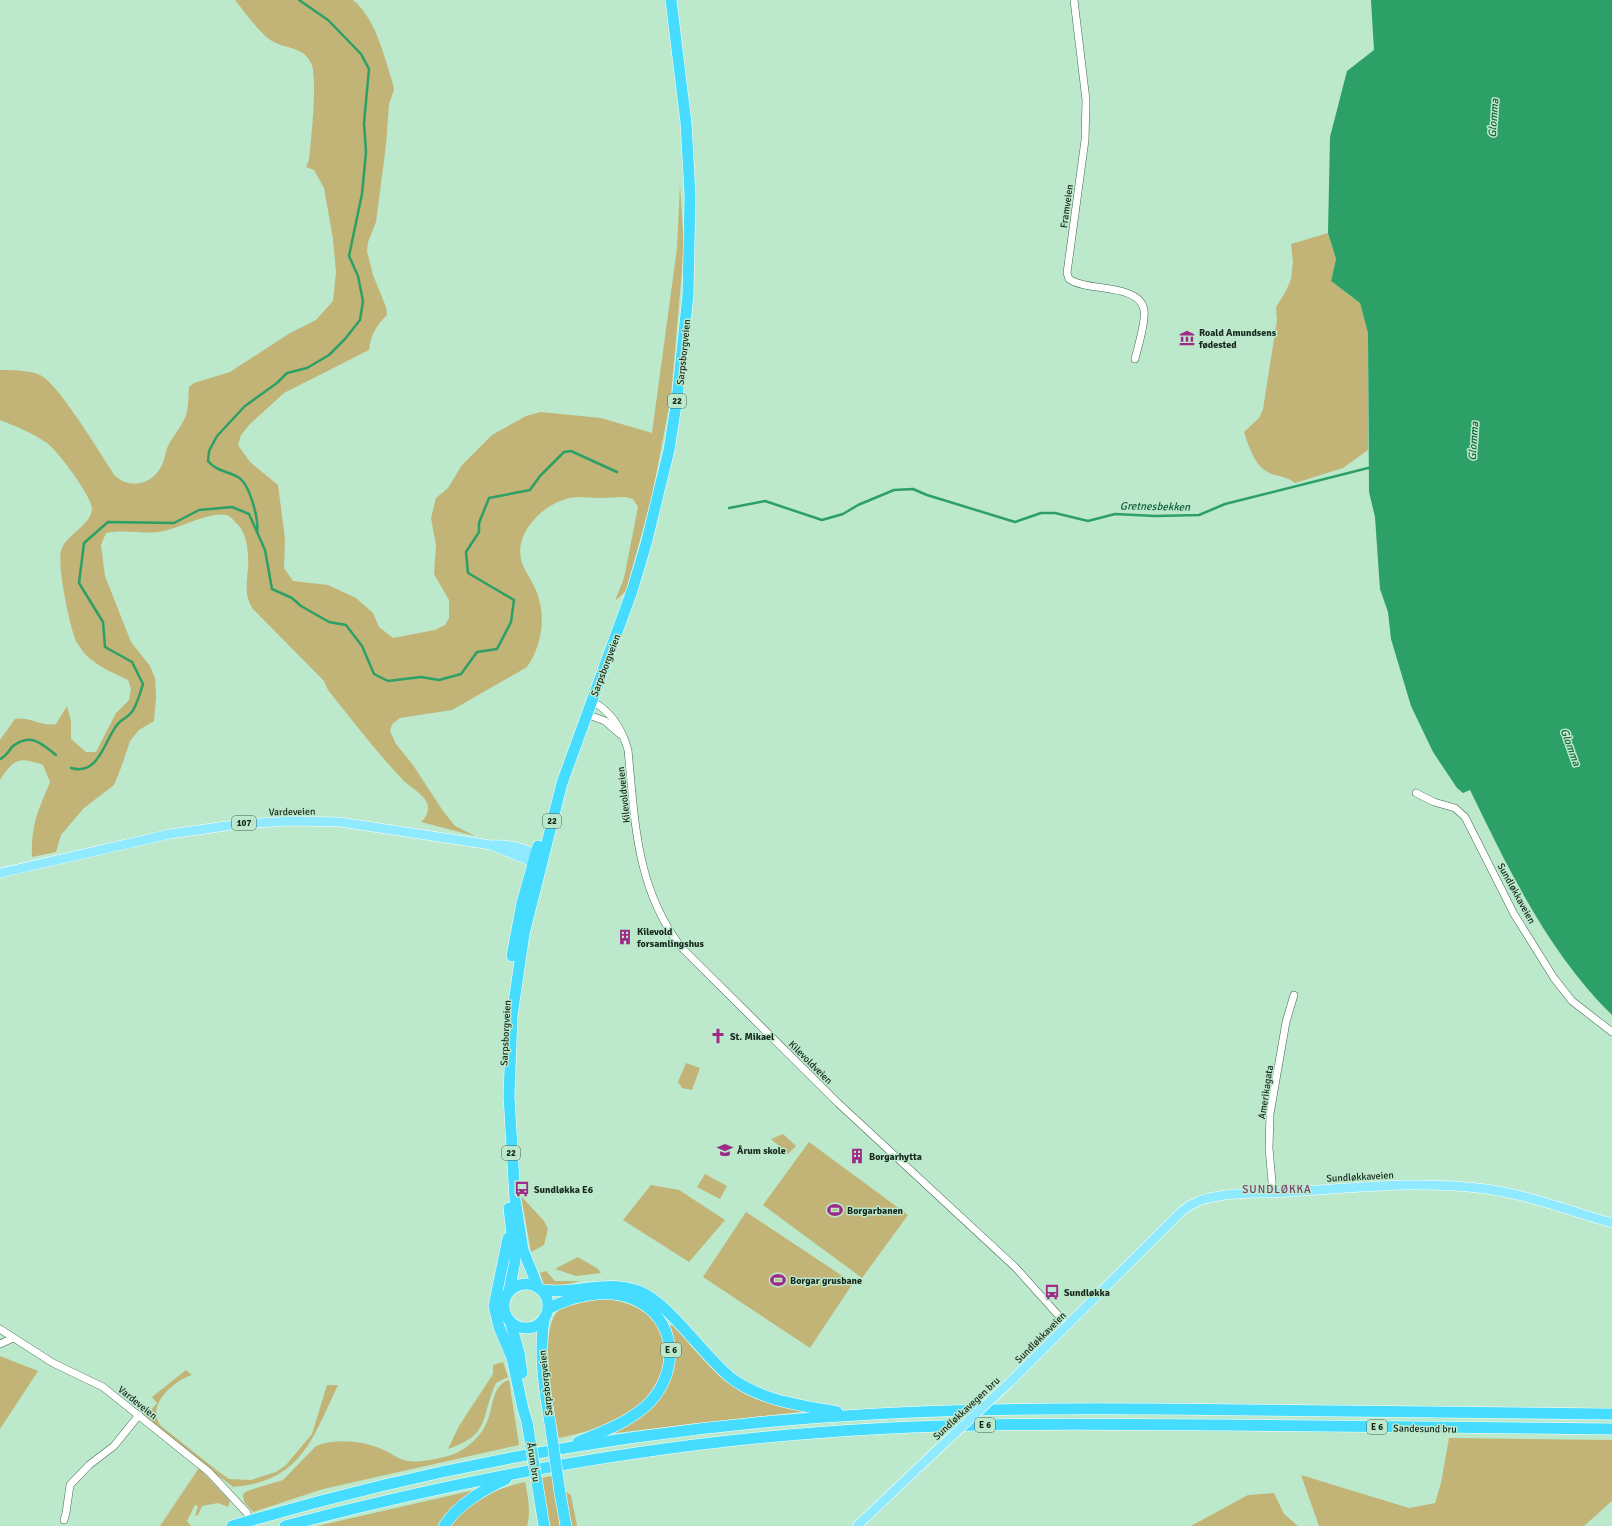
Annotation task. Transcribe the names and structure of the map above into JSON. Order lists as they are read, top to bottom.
{
  "streets": {
    "highway": [
      "Sarpsborgveien",
      "22",
      "E 6",
      "Sandesund bru",
      "Årum bru"
    ],
    "main road": [
      "Vardeveien",
      "107",
      "Sundløkkaveien",
      "Sundløkkavegen bru"
    ],
    "street": ["Framveien", "Kilevoldveien", "Amerikagata"]
  },
  "crossings": [
    ["Sarpsborgveien", "22"],
    ["Sarpsborgveien", "Kilevoldveien"],
    ["Sarpsborgveien", "Vardeveien"],
    ["Sarpsborgveien", "E 6"],
    ["Sarpsborgveien", "Årum bru"],
    ["22", "E 6"],
    ["22", "Årum bru"],
    ["Kilevoldveien", "Sundløkkaveien"],
    ["Sundløkkaveien", "Amerikagata"],
    ["Sundløkkaveien", "Sundløkkavegen bru"],
    ["E 6", "Sandesund bru"]
  ],
  "districts": ["SUNDLØKKA"],
  "water": ["Glomma", "Gretnesbekken"],
  "places": {
    "museum": ["Roald Amundsens fødested"],
    "building": ["Kilevold forsamlingshus", "Borgarhytta"],
    "church": ["St. Mikael"],
    "school or university": ["Årum skole"],
    "bus stop": ["Sundløkka E6", "Sundløkka"],
    "sports": ["Borgarbanen", "Borgar grusbane"]
  }
}
